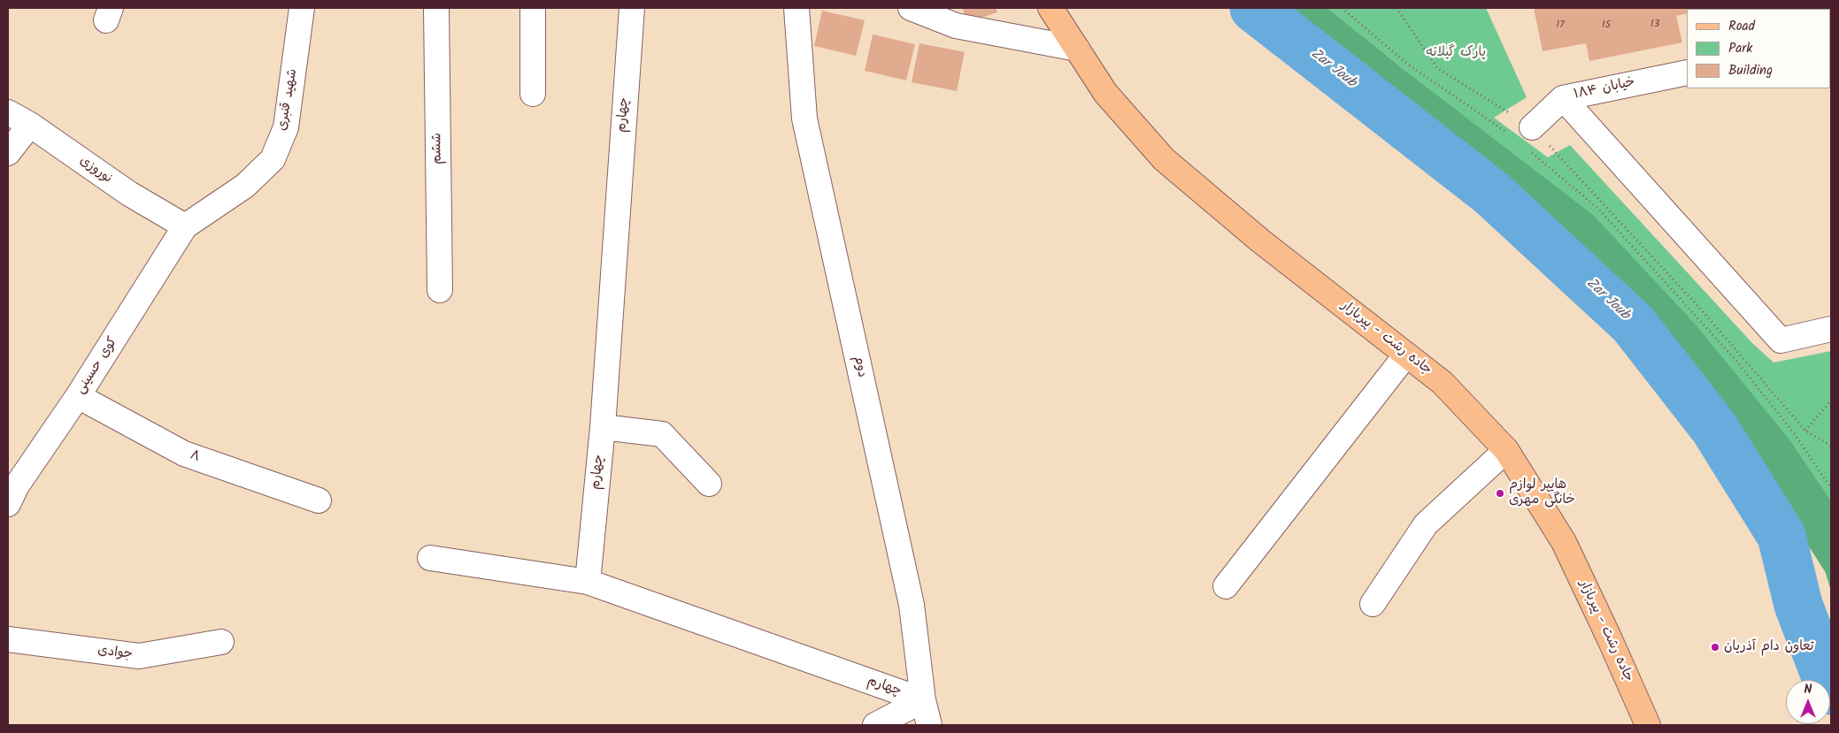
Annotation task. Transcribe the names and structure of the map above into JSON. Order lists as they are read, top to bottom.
{
  "streets": {
    "main road": ["جاده رشت - پیربازار"],
    "street": [
      "خیابان ۱۸۴",
      "شهید قنبری",
      "چهارم",
      "ششم",
      "نوروزی",
      "کوی حسینی",
      "دوم",
      "۸",
      "جوادی"
    ]
  },
  "crossings": [
    ["شهید قنبری", "نوروزی"],
    ["شهید قنبری", "کوی حسینی"],
    ["چهارم", "دوم"],
    ["نوروزی", "کوی حسینی"],
    ["کوی حسینی", "۸"]
  ],
  "water": ["Zar Joub"],
  "parks": ["پارک گیلانه"],
  "places": ["هایپر لوازم خانگی مهری", "تعاون دام آذریان"],
  "house_numbers": ["13", "17", "15"],
  "legend": ["Road", "Park", "Building"],
  "north": "top"
}
